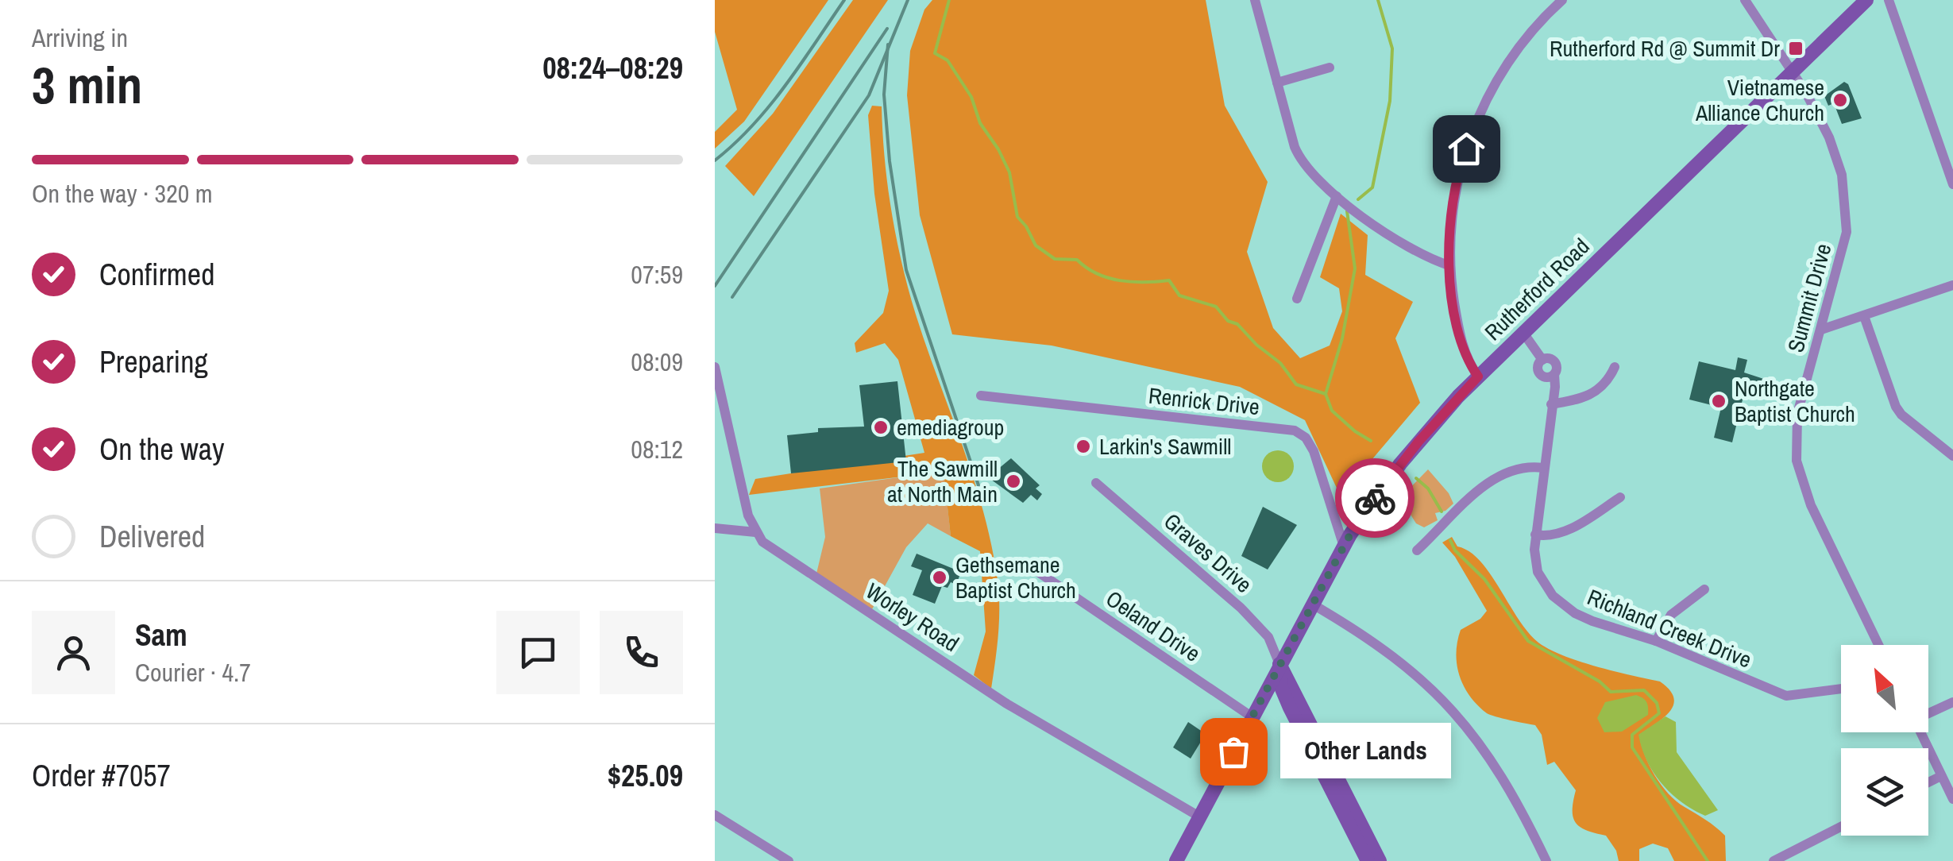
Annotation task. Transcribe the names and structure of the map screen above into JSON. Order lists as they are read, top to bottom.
{
  "streets": {
    "street": [
      "Rutherford Road",
      "Summit Drive",
      "Renrick Drive",
      "Graves Drive",
      "Worley Road",
      "Oeland Drive",
      "Richland Creek Drive"
    ]
  },
  "crossings": [
    ["Rutherford Road", "Summit Drive"],
    ["Rutherford Road", "Renrick Drive"],
    ["Rutherford Road", "Graves Drive"],
    ["Rutherford Road", "Worley Road"],
    ["Rutherford Road", "Oeland Drive"]
  ],
  "places": {
    "transit": ["Rutherford Rd @ Summit Dr"],
    "other": [
      "Vietnamese Alliance Church",
      "Northgate Baptist Church",
      "emediagroup",
      "Larkin's Sawmill",
      "The Sawmill at North Main",
      "Gethsemane Baptist Church",
      "Other Lands"
    ]
  },
  "north": "top left",
  "page": {
    "heading": ["3 min", "Arriving in", "08:24–08:29"],
    "panel": [
      "Sam",
      "Courier · 4.7",
      "Order #7057",
      "$25.09"
    ],
    "bar": "On the way · 320 m",
    "list": [
      ["Confirmed", "07:59"],
      ["Preparing", "08:09"],
      ["On the way", "08:12"],
      "Delivered"
    ],
    "bubble": "Other Lands"
  }
}
